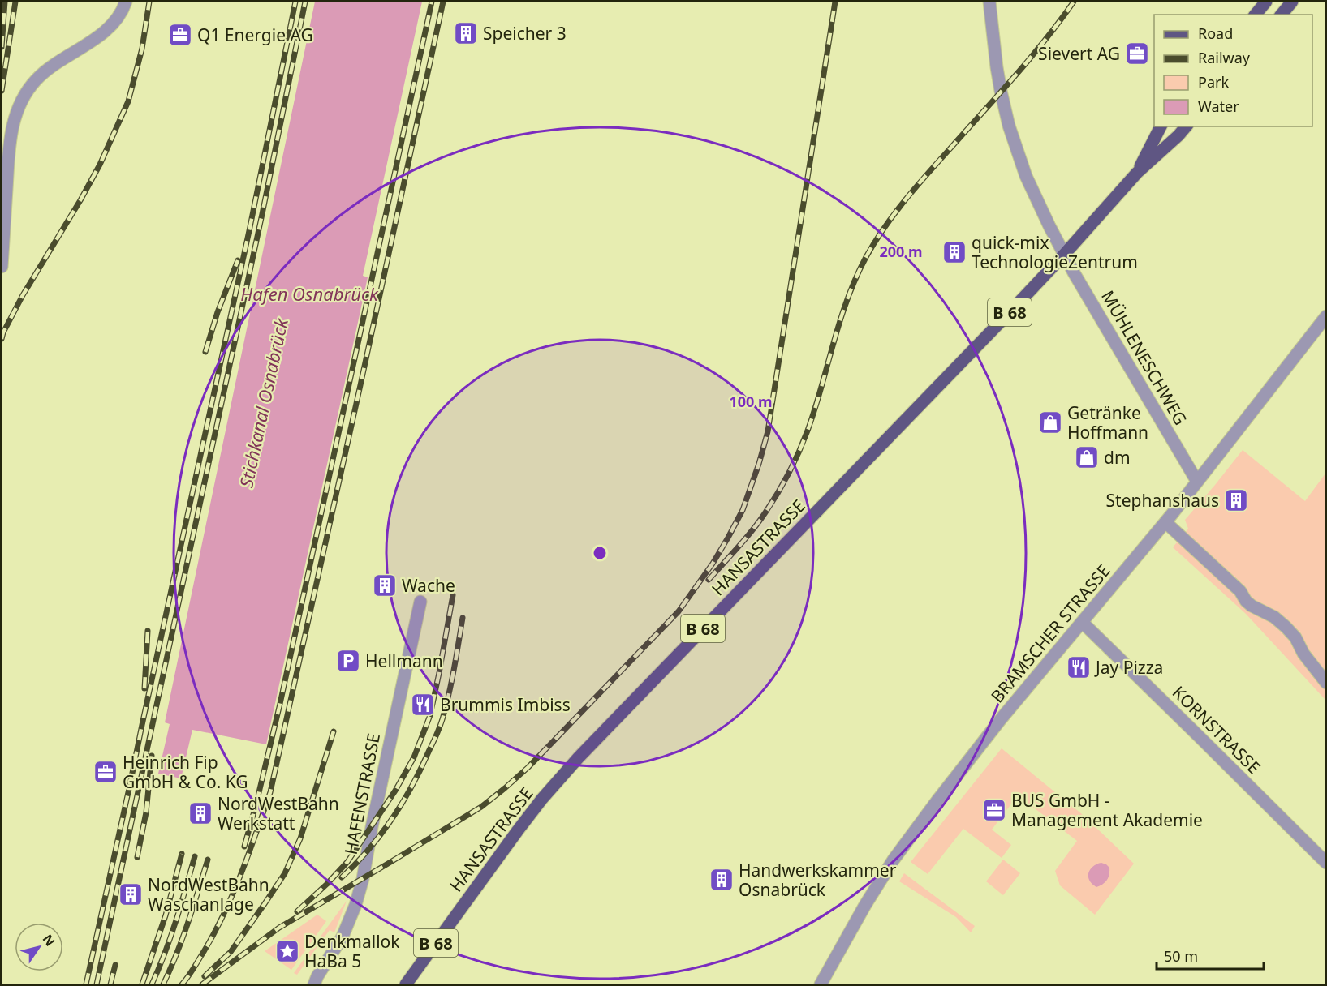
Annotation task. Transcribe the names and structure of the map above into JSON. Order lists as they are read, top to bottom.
{
  "streets": {
    "main road": ["B 68", "HANSASTRASSE"],
    "street": [
      "MÜHLENESCHWEG",
      "BRAMSCHER STRASSE",
      "KORNSTRASSE",
      "HAFENSTRASSE"
    ]
  },
  "crossings": [
    ["MÜHLENESCHWEG", "HANSASTRASSE"],
    ["MÜHLENESCHWEG", "BRAMSCHER STRASSE"],
    ["BRAMSCHER STRASSE", "KORNSTRASSE"]
  ],
  "water": ["Hafen Osnabrück", "Stichkanal Osnabrück"],
  "places": {
    "building": [
      "Speicher 3",
      "quick-mix TechnologieZentrum",
      "Stephanshaus",
      "Wache",
      "NordWestBahn Werkstatt",
      "Handwerkskammer Osnabrück",
      "NordWestBahn Waschanlage"
    ],
    "office": [
      "Q1 Energie AG",
      "Sievert AG",
      "Heinrich Fip GmbH & Co. KG",
      "BUS GmbH - Management Akademie"
    ],
    "shop": ["Getränke Hoffmann", "dm"],
    "parking": ["Hellmann"],
    "restaurant": ["Jay Pizza", "Brummis Imbiss"],
    "place": ["Denkmallok HaBa 5"]
  },
  "legend": [
    "Road",
    "Railway",
    "Park",
    "Water"
  ],
  "scale_bar": "50 m",
  "north": "top right",
  "rings": ["200 m", "100 m"]
}
